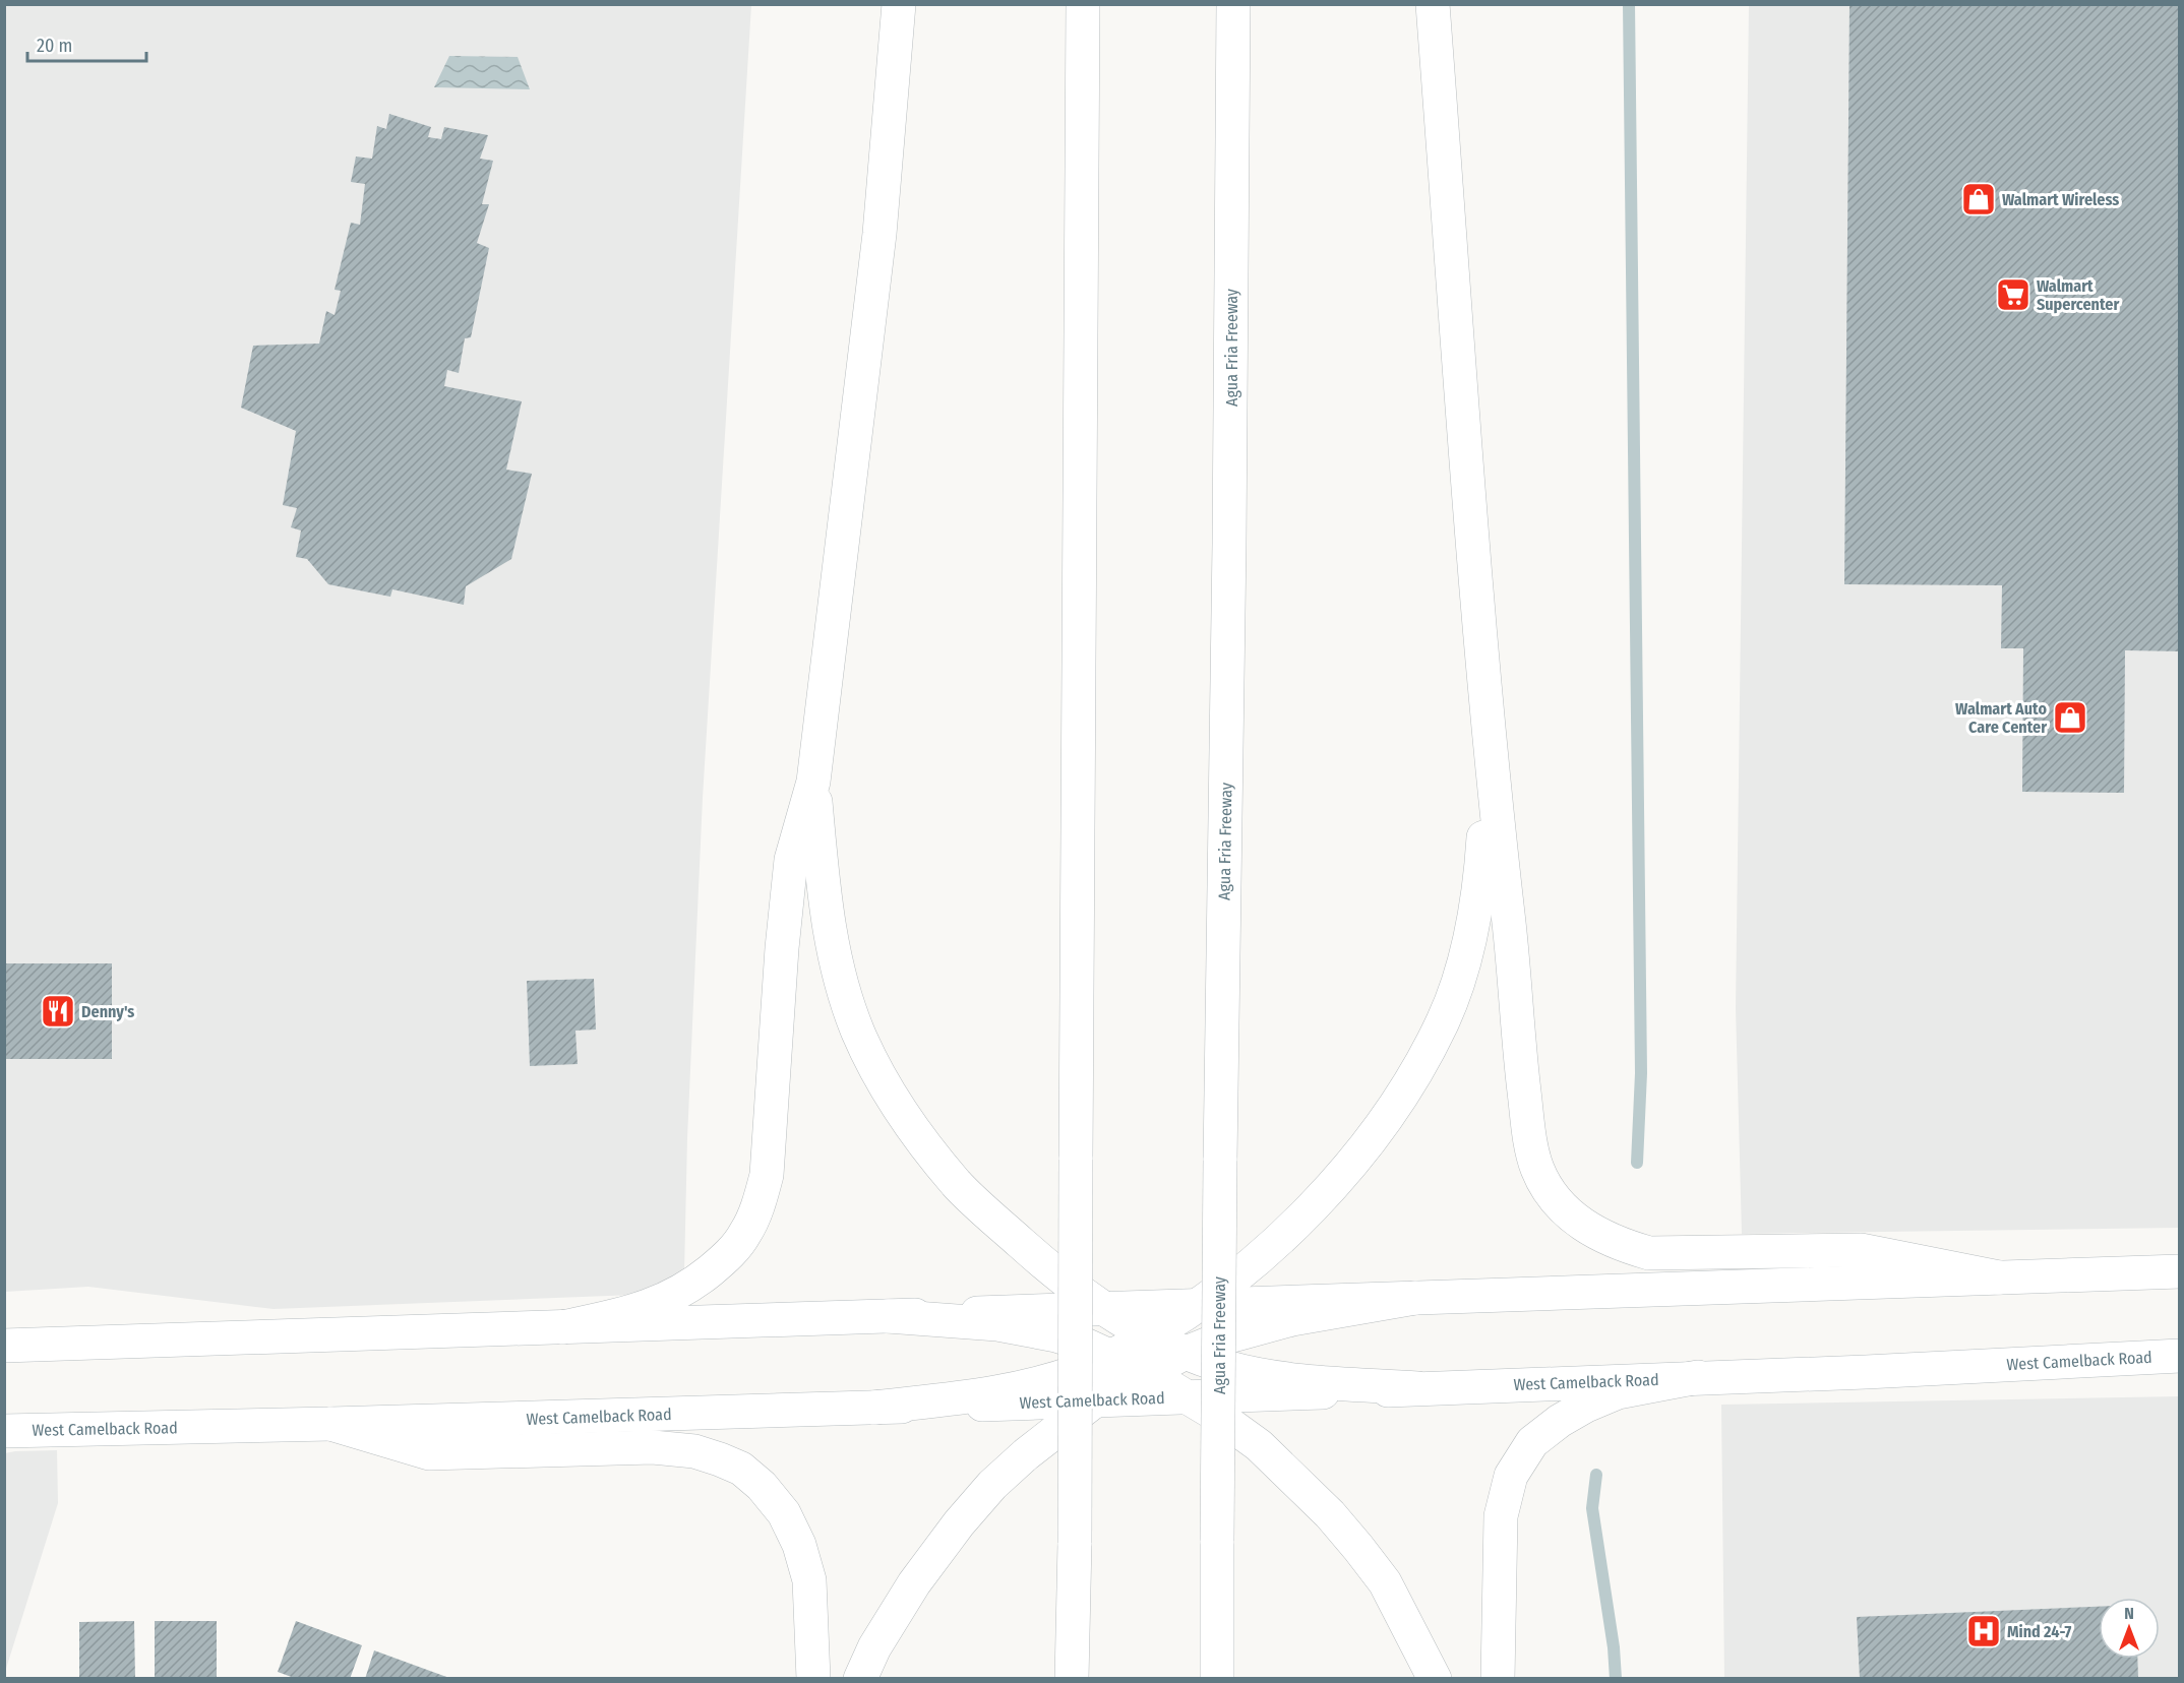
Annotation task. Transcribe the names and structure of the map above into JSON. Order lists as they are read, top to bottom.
{
  "streets": {
    "main road": ["Agua Fria Freeway", "West Camelback Road"]
  },
  "places": {
    "shop": ["Walmart Wireless", "Walmart Auto Care Center"],
    "supermarket": ["Walmart Supercenter"],
    "restaurant": ["Denny's"],
    "hospital": ["Mind 24-7"]
  },
  "scale_bar": "20 m",
  "north": "top"
}
